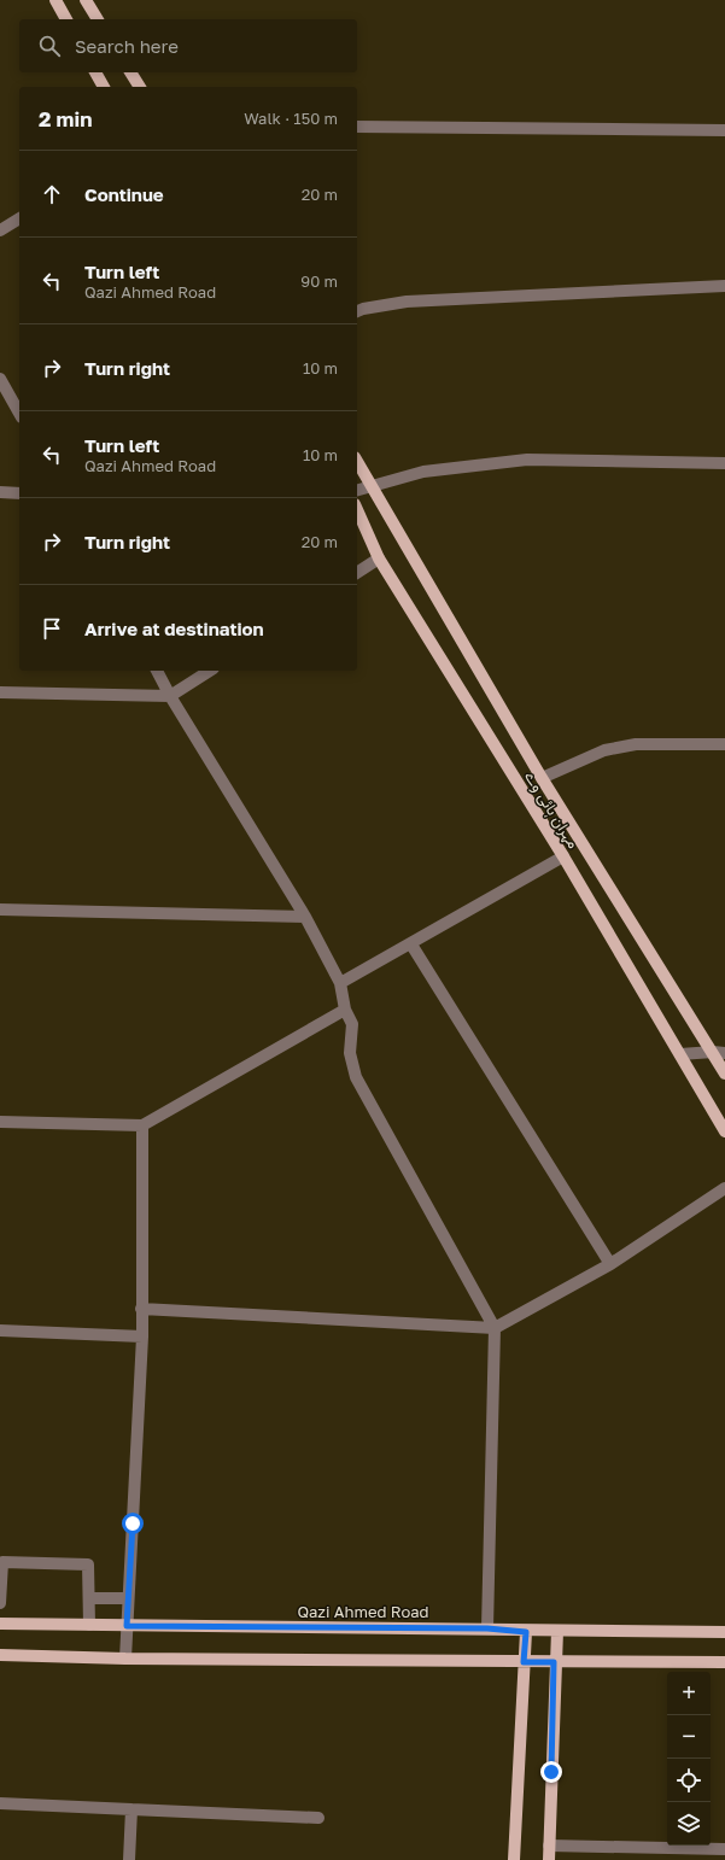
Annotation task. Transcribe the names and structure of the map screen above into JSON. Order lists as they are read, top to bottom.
{
  "streets": {
    "main road": ["مہران ہائی وے", "Qazi Ahmed Road"]
  },
  "page": {
    "search": "Search here",
    "heading": ["2 min", "Walk · 150 m"],
    "list": [
      ["Continue", "20 m"],
      ["Turn left", "Qazi Ahmed Road", "90 m"],
      ["Turn right", "10 m"],
      ["Turn left", "Qazi Ahmed Road", "10 m"],
      ["Turn right", "20 m"],
      "Arrive at destination"
    ],
    "map_buttons": ["+", "−"]
  }
}
